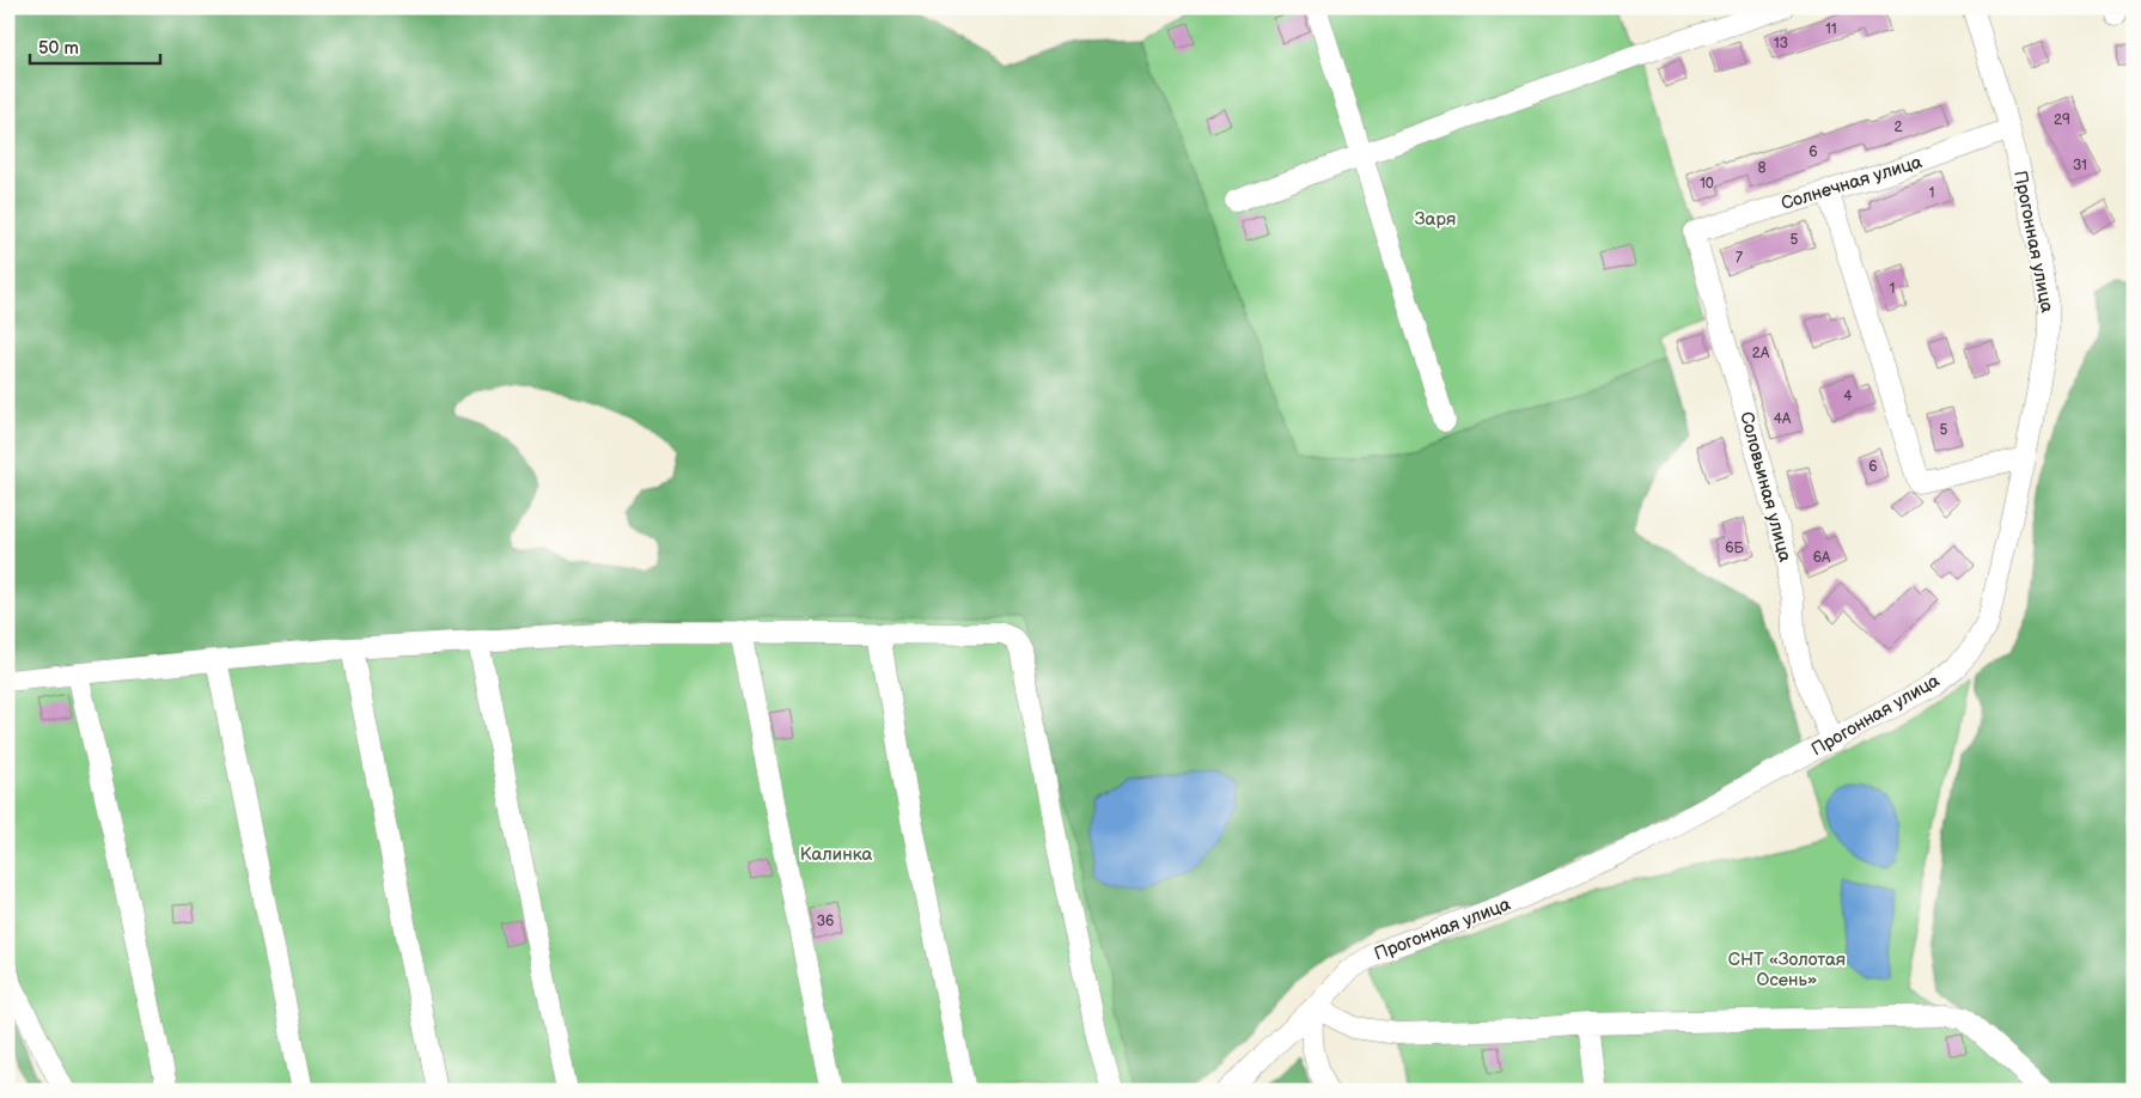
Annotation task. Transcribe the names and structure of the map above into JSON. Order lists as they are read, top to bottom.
{
  "streets": {
    "street": ["Солнечная улица", "Прогонная улица", "Соловьиная улица"]
  },
  "crossings": [
    ["Солнечная улица", "Прогонная улица"],
    ["Солнечная улица", "Соловьиная улица"],
    ["Прогонная улица", "Соловьиная улица"]
  ],
  "parks": ["Заря", "Калинка", "СНТ «Золотая Осень»"],
  "house_numbers": [
    "11",
    "13",
    "29",
    "2",
    "6",
    "31",
    "8",
    "10",
    "1",
    "5",
    "7",
    "1",
    "2А",
    "4",
    "4А",
    "5",
    "6",
    "6Б",
    "6А",
    "36"
  ],
  "scale_bar": "50 m"
}
